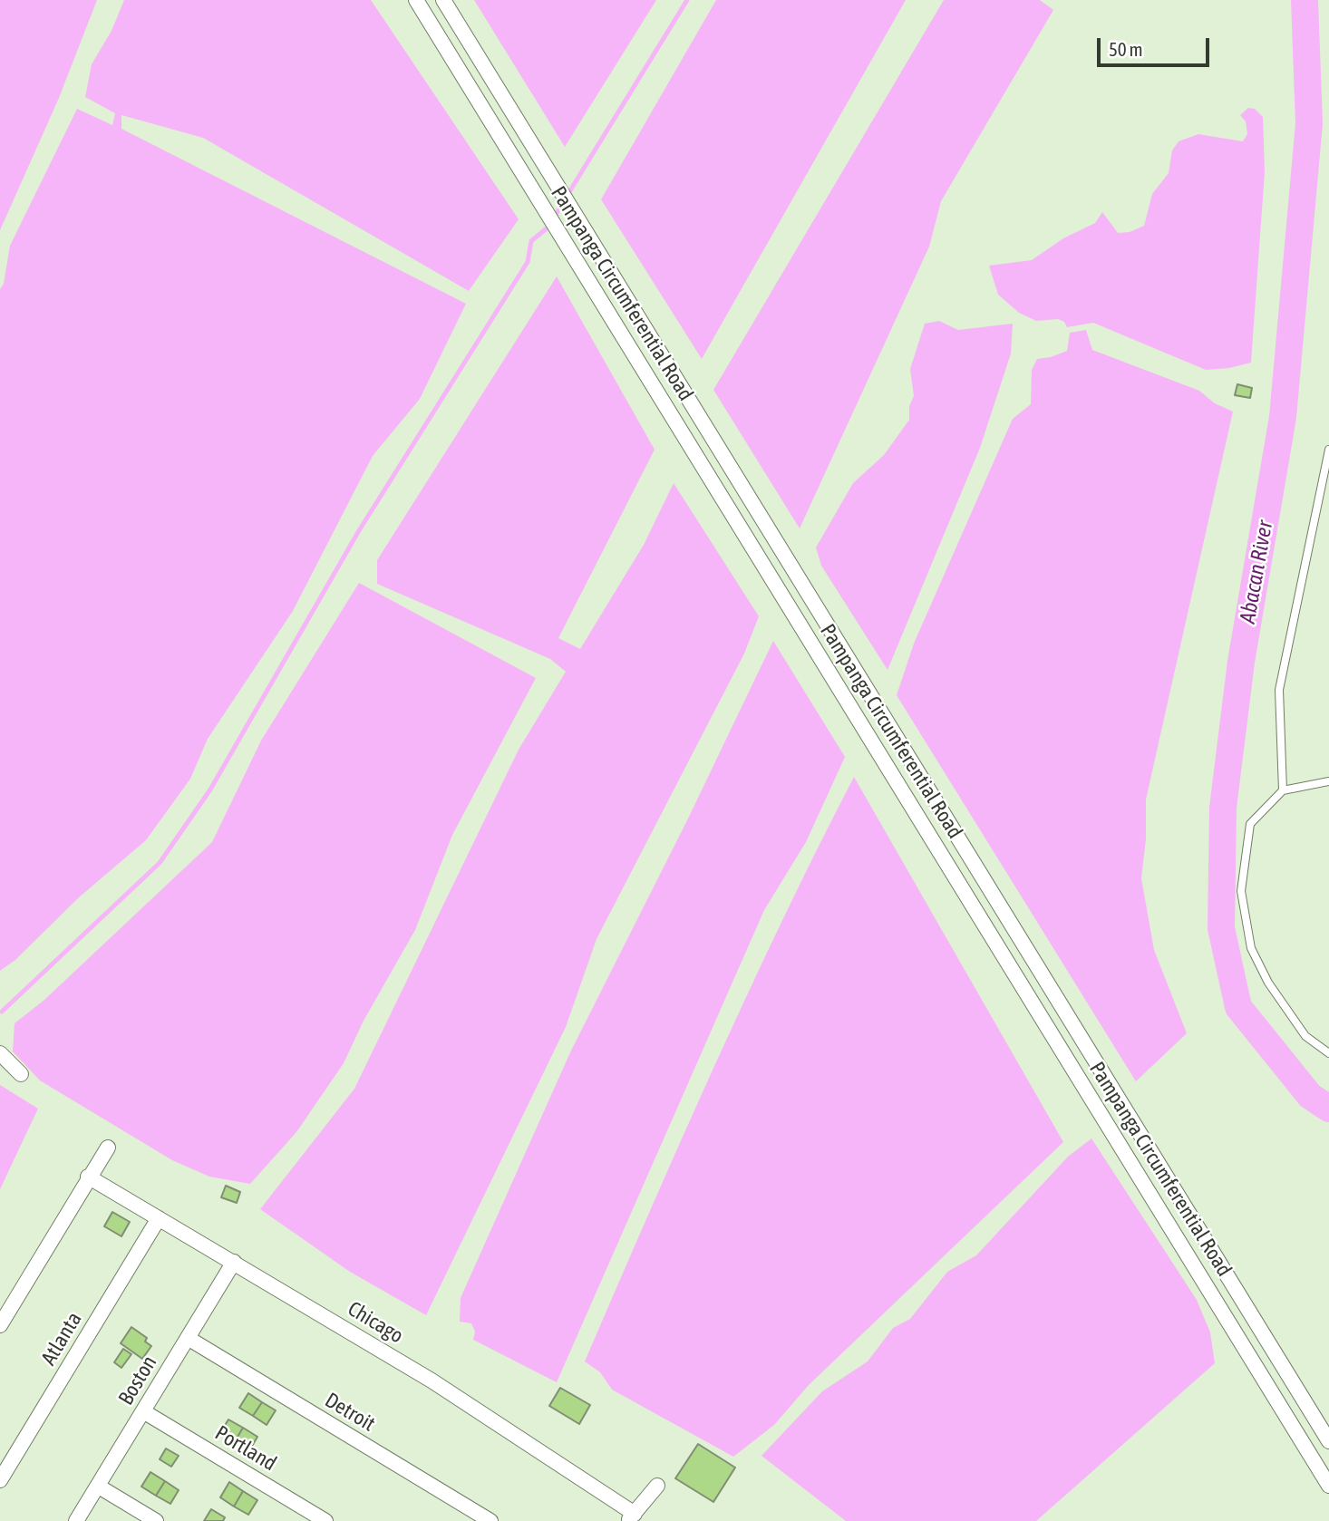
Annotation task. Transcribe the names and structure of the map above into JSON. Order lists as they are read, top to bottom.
{
  "streets": {
    "street": [
      "Pampanga Circumferential Road",
      "Chicago",
      "Atlanta",
      "Boston",
      "Detroit",
      "Portland"
    ]
  },
  "crossings": [
    ["Chicago", "Atlanta"],
    ["Chicago", "Boston"],
    ["Boston", "Detroit"],
    ["Boston", "Portland"]
  ],
  "water": ["Abacan River"],
  "scale_bar": "50 m"
}
